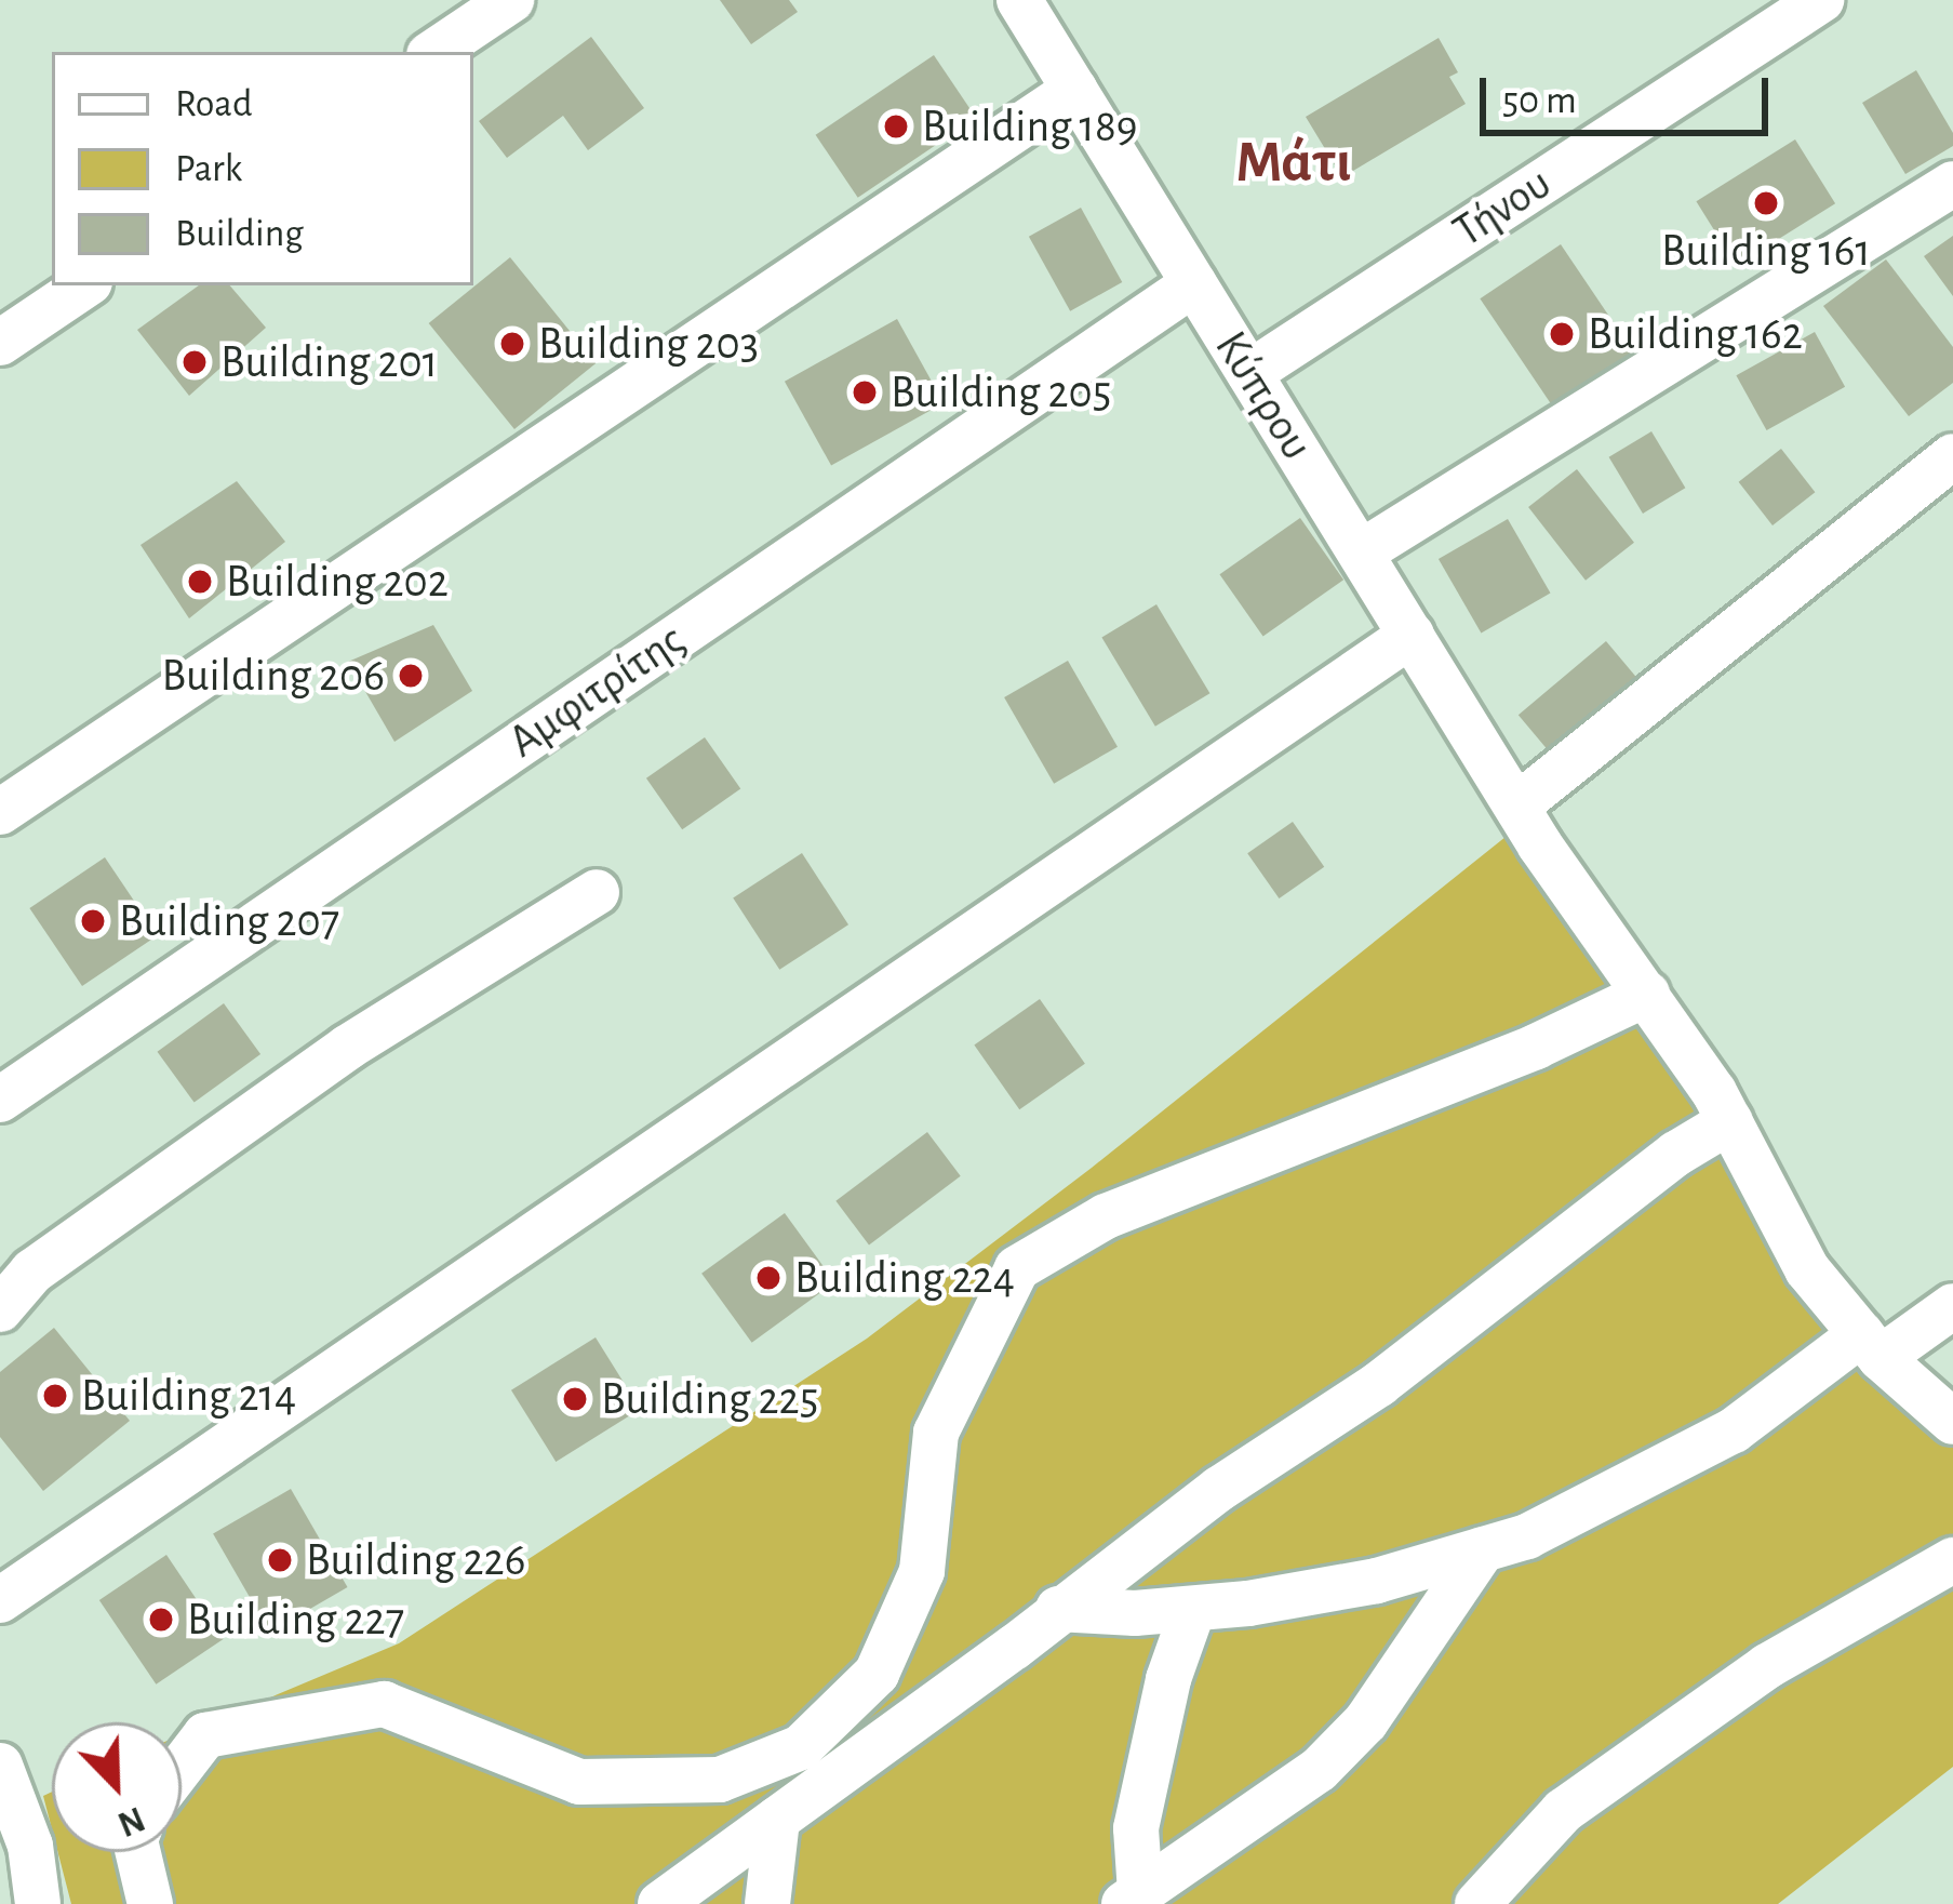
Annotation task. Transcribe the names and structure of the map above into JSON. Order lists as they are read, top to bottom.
{
  "streets": {
    "street": ["Τήνου", "Κύπρου", "Αμφιτρίτης"]
  },
  "crossings": [
    ["Τήνου", "Κύπρου"],
    ["Κύπρου", "Αμφιτρίτης"]
  ],
  "districts": ["Μάτι"],
  "places": [
    "Building 189",
    "Building 161",
    "Building 162",
    "Building 203",
    "Building 201",
    "Building 205",
    "Building 202",
    "Building 206",
    "Building 207",
    "Building 224",
    "Building 214",
    "Building 225",
    "Building 226",
    "Building 227"
  ],
  "legend": ["Road", "Park", "Building"],
  "scale_bar": "50 m",
  "north": "bottom right"
}
